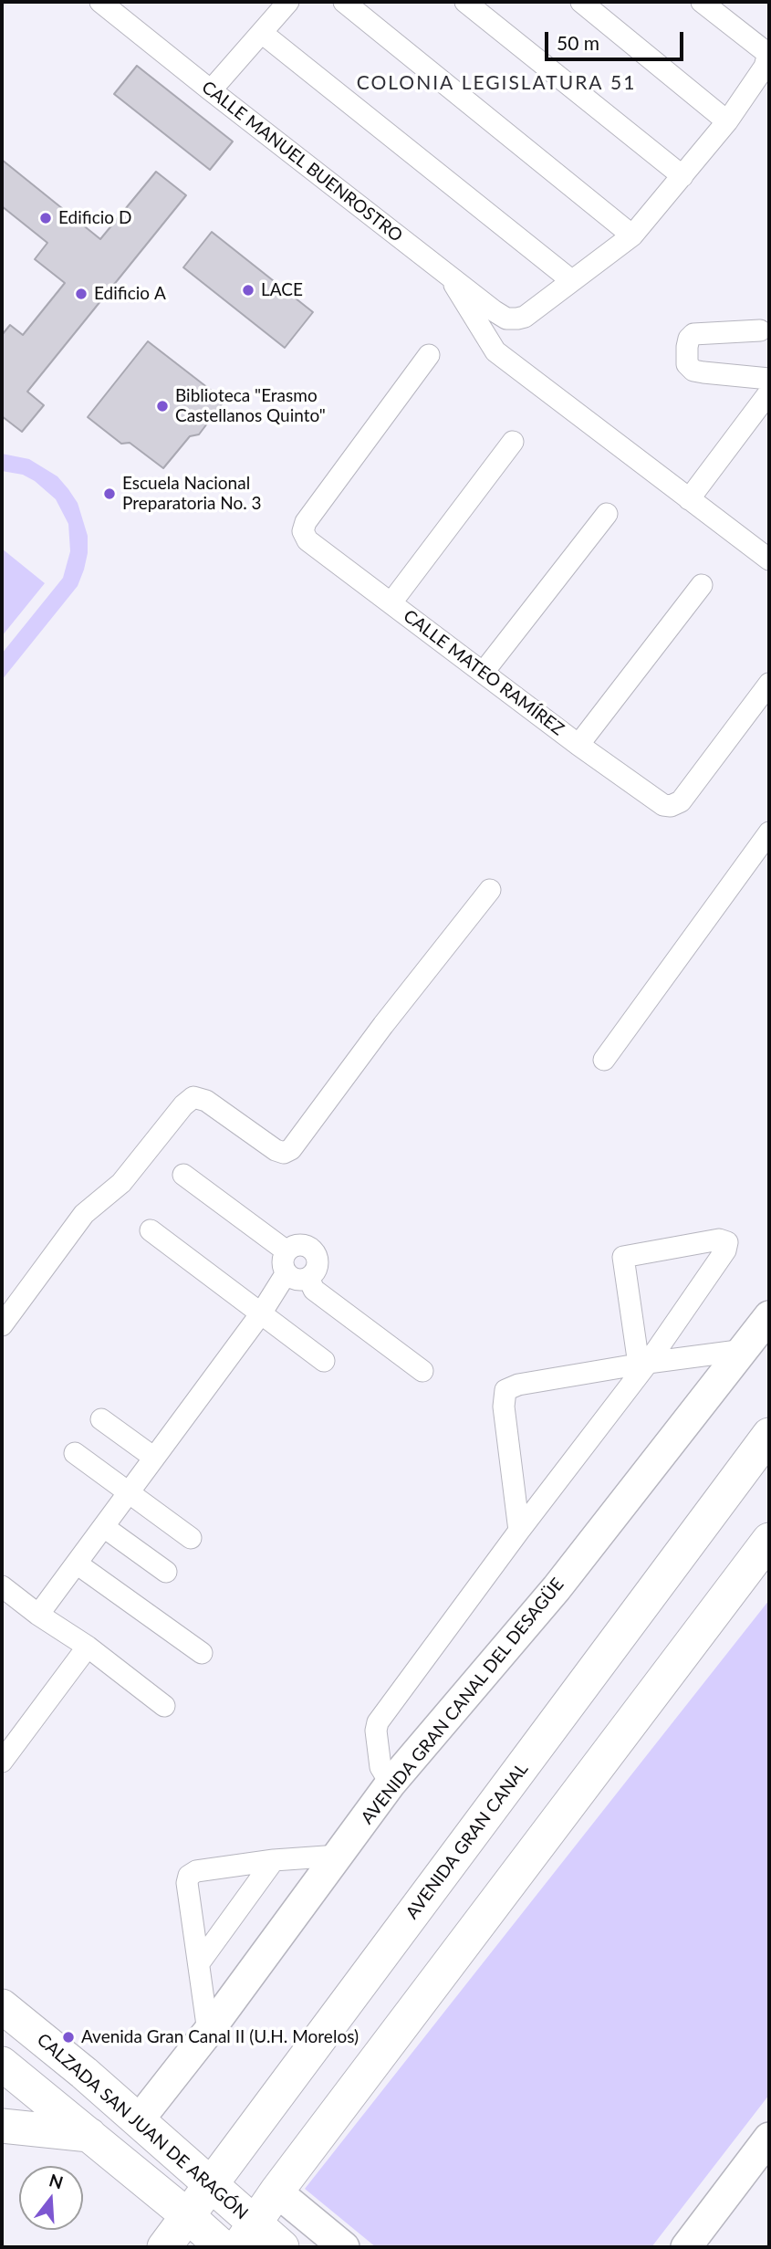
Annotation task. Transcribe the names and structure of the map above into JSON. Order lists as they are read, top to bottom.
{
  "streets": {
    "main road": ["AVENIDA GRAN CANAL", "CALZADA SAN JUAN DE ARAGÓN"],
    "street": ["CALLE MANUEL BUENROSTRO", "CALLE MATEO RAMÍREZ", "AVENIDA GRAN CANAL DEL DESAGÜE"]
  },
  "crossings": [
    ["AVENIDA GRAN CANAL DEL DESAGÜE", "CALZADA SAN JUAN DE ARAGÓN"],
    ["AVENIDA GRAN CANAL", "CALZADA SAN JUAN DE ARAGÓN"]
  ],
  "districts": ["COLONIA LEGISLATURA 51"],
  "places": [
    "Edificio D",
    "LACE",
    "Edificio A",
    "Biblioteca \"Erasmo Castellanos Quinto\"",
    "Escuela Nacional Preparatoria No. 3",
    "Avenida Gran Canal II (U.H. Morelos)"
  ],
  "scale_bar": "50 m",
  "north": "top"
}
